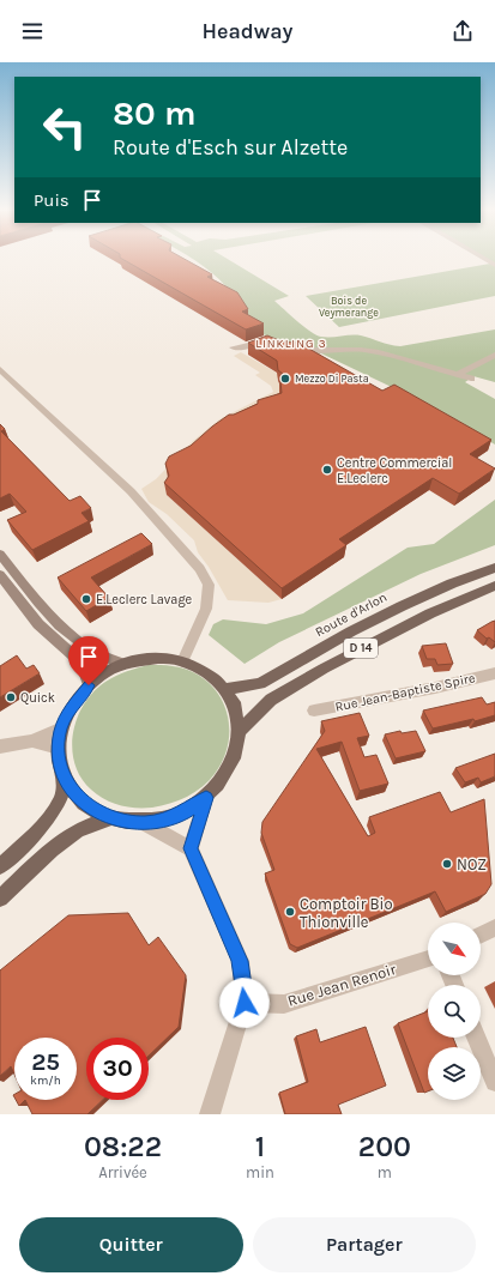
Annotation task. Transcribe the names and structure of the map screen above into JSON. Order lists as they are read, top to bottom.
{
  "streets": {
    "main road": ["Route d'Arlon", "D 14"],
    "street": ["Rue Jean-Baptiste Spire", "Rue Jean Renoir"]
  },
  "districts": ["LINKLING 3"],
  "parks": ["Bois de Veymerange"],
  "places": [
    "Mezzo Di Pasta",
    "Centre Commercial E.Leclerc",
    "E.Leclerc Lavage",
    "Quick",
    "NOZ",
    "Comptoir Bio Thionville"
  ],
  "north": "bottom right",
  "page": {
    "header": "Headway",
    "turn": ["80 m", "Route d'Esch sur Alzette"],
    "then": "Puis",
    "speed": "25 km/h",
    "limit": "30",
    "eta": [
      "08:22",
      "Arrivée",
      "1",
      "min",
      "200",
      "m"
    ],
    "buttons": ["Quitter", "Partager"]
  }
}
